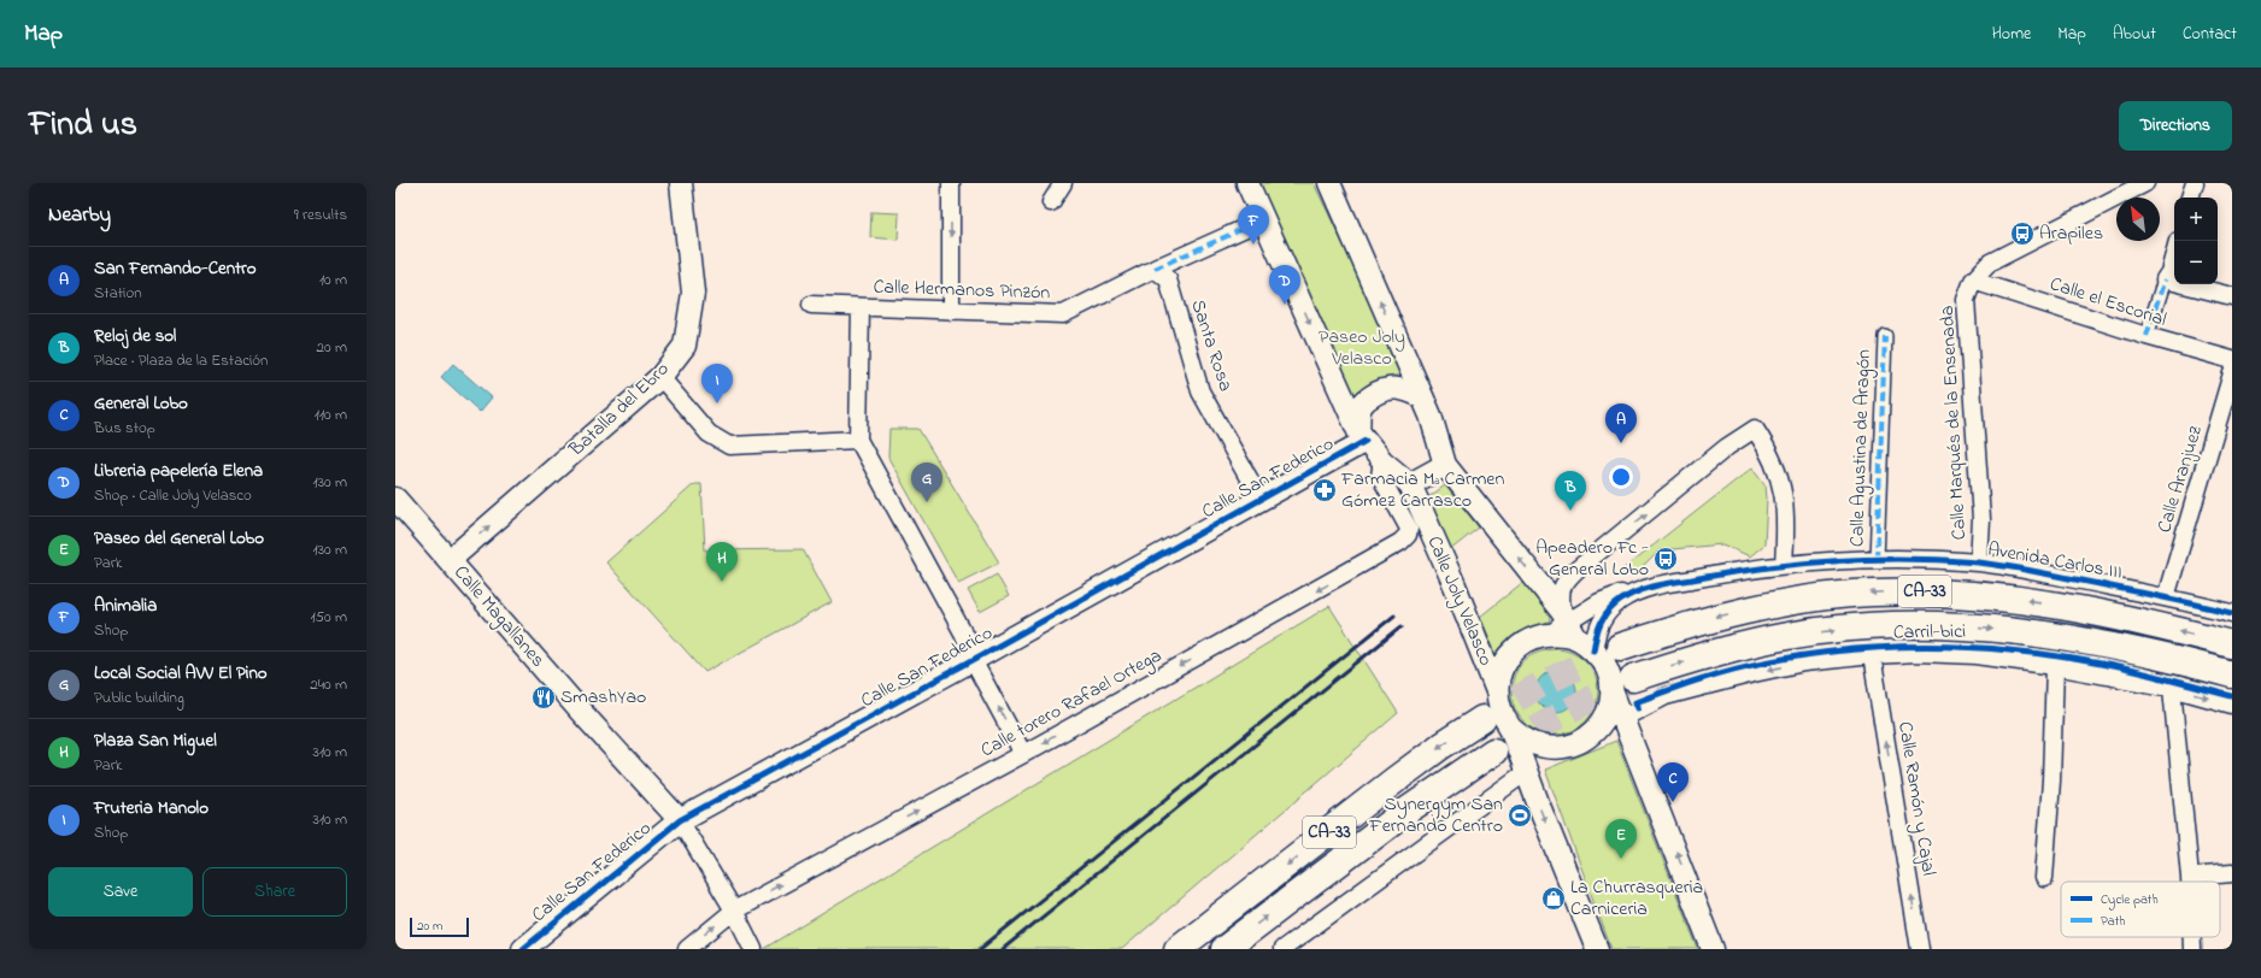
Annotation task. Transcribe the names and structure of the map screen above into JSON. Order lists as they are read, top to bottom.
{
  "streets": {
    "highway": ["CA-33"],
    "street": [
      "Calle Hermanos Pinzón",
      "Calle el Escorial",
      "Santa Rosa",
      "Batalla del Ebro",
      "Calle Marqués de la Ensenada",
      "Calle Agustina de Aragón",
      "Calle San Federico",
      "Calle Aranjuez",
      "Avenida Carlos III",
      "Calle Joly Velasco",
      "Calle Magallanes",
      "Calle torero Rafael Ortega",
      "Calle Ramón y Cajal"
    ],
    "cycle path": ["Carril-bici"]
  },
  "crossings": [
    ["Calle Hermanos Pinzón", "Santa Rosa"],
    ["Calle el Escorial", "Calle Marqués de la Ensenada"],
    ["Santa Rosa", "Calle San Federico"],
    ["Batalla del Ebro", "Calle Magallanes"],
    ["Calle Marqués de la Ensenada", "Avenida Carlos III"],
    ["Calle Agustina de Aragón", "Avenida Carlos III"],
    ["Calle San Federico", "Calle Joly Velasco"],
    ["Calle San Federico", "Calle Magallanes"],
    ["Calle San Federico", "Calle torero Rafael Ortega"],
    ["Calle Aranjuez", "Avenida Carlos III"],
    ["Avenida Carlos III", "CA-33"],
    ["Avenida Carlos III", "Calle Joly Velasco"],
    ["CA-33", "Calle Joly Velasco"],
    ["Calle Joly Velasco", "Calle torero Rafael Ortega"]
  ],
  "one_way": ["Batalla del Ebro", "Calle Ramón y Cajal"],
  "parks": ["Paseo Joly Velasco"],
  "places": {
    "bus stop": ["Arapiles", "Apeadero Fc - General Lobo"],
    "pharmacy": ["Farmacia Mª Carmen Gómez Carrasco"],
    "restaurant": ["SmashYao"],
    "sports": ["Synergym San Fernando Centro"],
    "shop": ["La Churrasqueria Carniceria"]
  },
  "legend": ["Cycle path", "Path"],
  "scale_bar": "20 m",
  "north": "top left",
  "page": {
    "header": "Map",
    "nav": [
      "Home",
      "Map",
      "About",
      "Contact"
    ],
    "title": "Find us",
    "buttons": [
      "Directions",
      ["Save", "Share"]
    ],
    "heading": ["Nearby", "9 results"],
    "map_buttons": ["+", "−"],
    "pins": [
      "F",
      "D",
      "I",
      "A",
      "G",
      "B",
      "H",
      "C",
      "E"
    ],
    "list": [
      {
        "mark": "A",
        "name": "San Fernando-Centro",
        "note": "Station",
        "value": "10 m"
      },
      {
        "mark": "B",
        "name": "Reloj de sol",
        "note": "Place · Plaza de la Estación",
        "value": "20 m"
      },
      {
        "mark": "C",
        "name": "General Lobo",
        "note": "Bus stop",
        "value": "110 m"
      },
      {
        "mark": "D",
        "name": "Libreria papelería Elena",
        "note": "Shop · Calle Joly Velasco",
        "value": "130 m"
      },
      {
        "mark": "E",
        "name": "Paseo del General Lobo",
        "note": "Park",
        "value": "130 m"
      },
      {
        "mark": "F",
        "name": "Animalia",
        "note": "Shop",
        "value": "150 m"
      },
      {
        "mark": "G",
        "name": "Local Social AVV El Pino",
        "note": "Public building",
        "value": "240 m"
      },
      {
        "mark": "H",
        "name": "Plaza San Miguel",
        "note": "Park",
        "value": "310 m"
      },
      {
        "mark": "I",
        "name": "Fruteria Manolo",
        "note": "Shop",
        "value": "310 m"
      }
    ],
    "scale": "20 m"
  }
}
